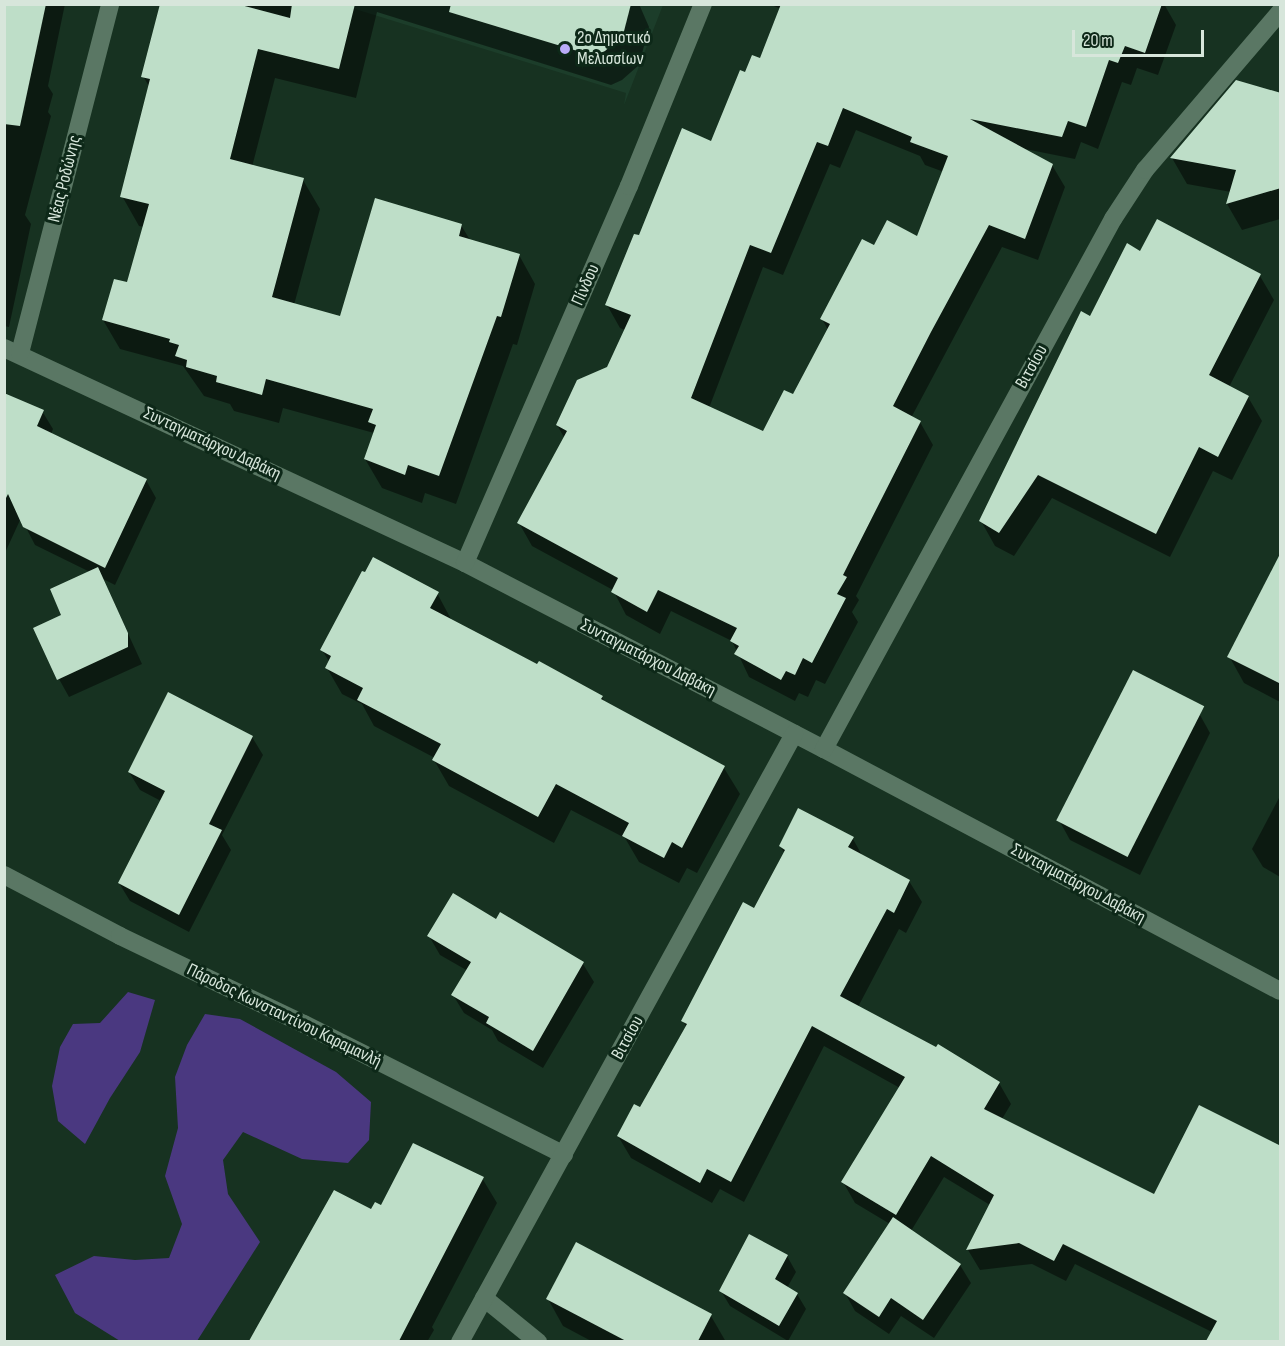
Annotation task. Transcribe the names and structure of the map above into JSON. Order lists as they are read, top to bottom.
{
  "streets": {
    "street": [
      "Νέας Ροδώνης",
      "Πίνδου",
      "Βιτσίου",
      "Συνταγματάρχου Δαβάκη",
      "Πάροδος Κωνσταντίνου Καραμανλή"
    ]
  },
  "crossings": [
    ["Νέας Ροδώνης", "Συνταγματάρχου Δαβάκη"],
    ["Πίνδου", "Συνταγματάρχου Δαβάκη"],
    ["Βιτσίου", "Συνταγματάρχου Δαβάκη"],
    ["Βιτσίου", "Πάροδος Κωνσταντίνου Καραμανλή"]
  ],
  "places": ["2ο Δημοτικό Μελισσίων"],
  "scale_bar": "20 m"
}
